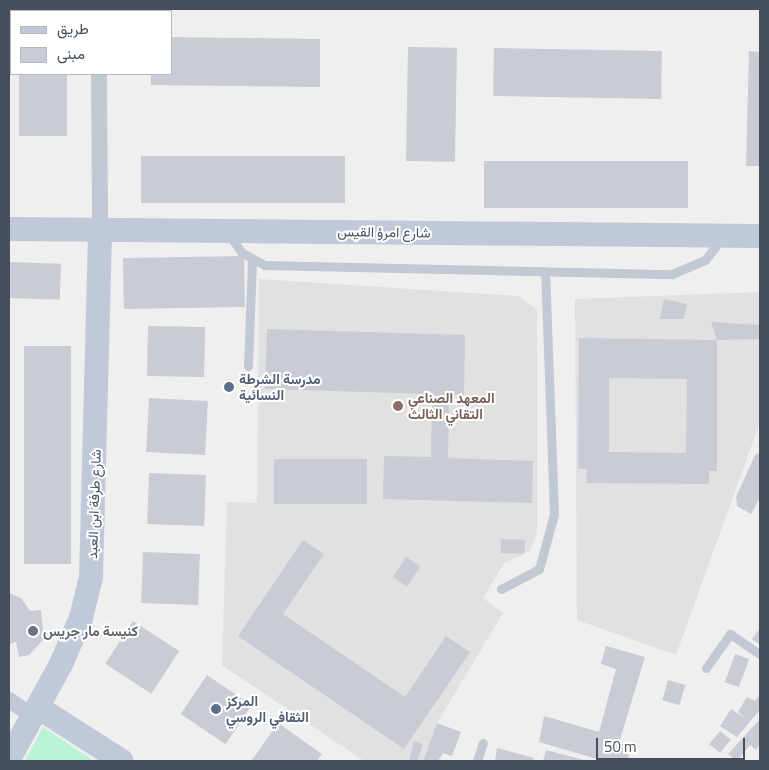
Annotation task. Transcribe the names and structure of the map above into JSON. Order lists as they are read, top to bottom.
{
  "streets": {
    "street": ["شارع امرؤ القيس", "شارع طرفة ابن العبد"]
  },
  "crossings": [
    ["شارع امرؤ القيس", "شارع طرفة ابن العبد"]
  ],
  "places": [
    "مدرسة الشرطة النسائية",
    "المعهد الصناعي التقاني الثالث",
    "كنيسة مار جريس",
    "المركز الثقافي الروسي"
  ],
  "legend": ["طريق", "مبنى"],
  "scale_bar": "50 m"
}
